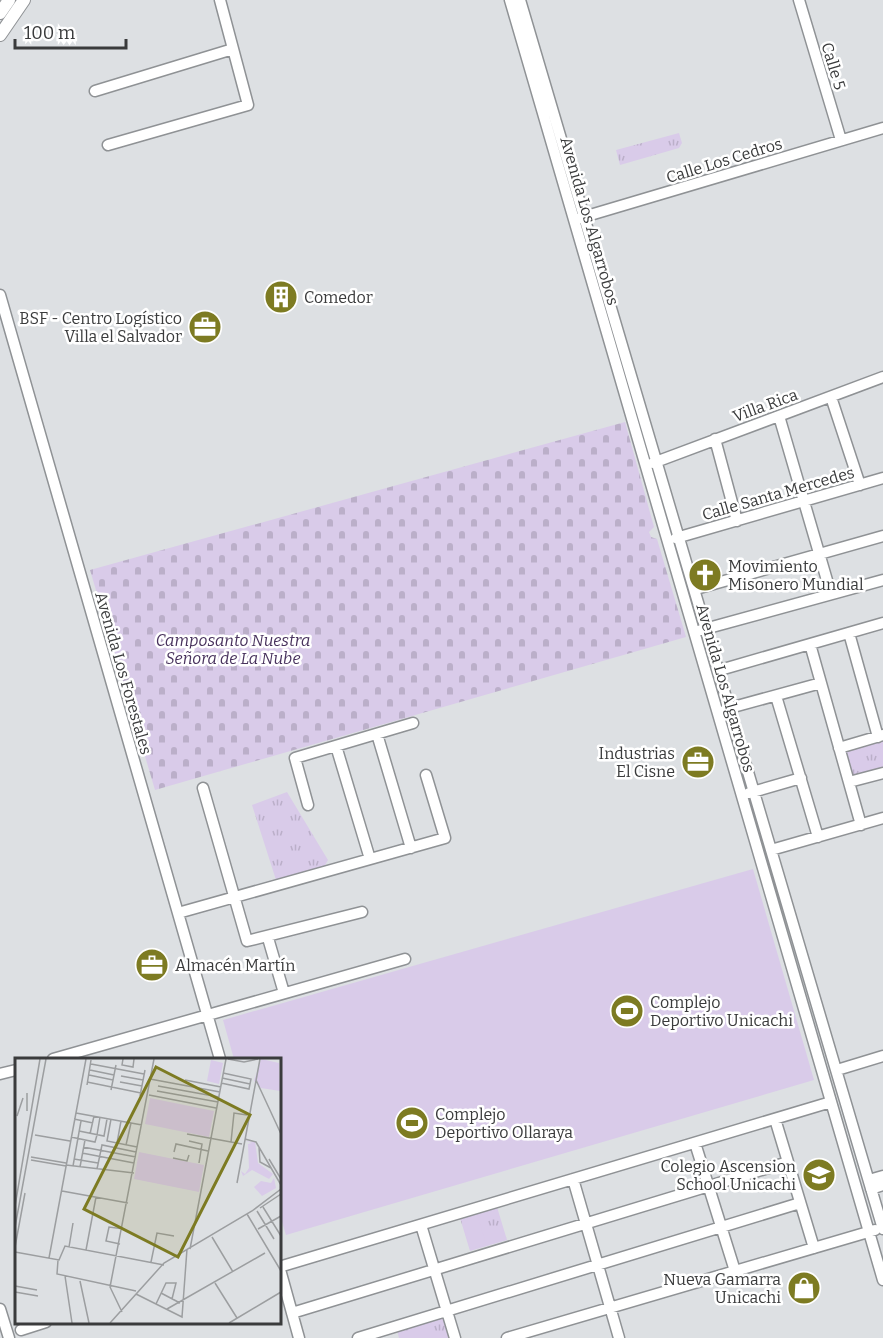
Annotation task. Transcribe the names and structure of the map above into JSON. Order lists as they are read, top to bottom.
{
  "streets": {
    "street": [
      "Calle 5",
      "Calle Los Cedros",
      "Avenida Los Algarrobos",
      "Villa Rica",
      "Calle Santa Mercedes",
      "Avenida Los Forestales"
    ]
  },
  "crossings": [
    ["Calle 5", "Calle Los Cedros"],
    ["Calle Los Cedros", "Avenida Los Algarrobos"],
    ["Avenida Los Algarrobos", "Villa Rica"],
    ["Avenida Los Algarrobos", "Calle Santa Mercedes"]
  ],
  "parks": ["Camposanto Nuestra Señora de La Nube"],
  "places": {
    "building": ["Comedor"],
    "office": ["BSF - Centro Logístico Villa el Salvador", "Industrias El Cisne", "Almacén Martín"],
    "church": ["Movimiento Misonero Mundial"],
    "sports": ["Complejo Deportivo Unicachi", "Complejo Deportivo Ollaraya"],
    "school or university": ["Colegio Ascension School Unicachi"],
    "shop": ["Nueva Gamarra Unicachi"]
  },
  "scale_bar": "100 m"
}
